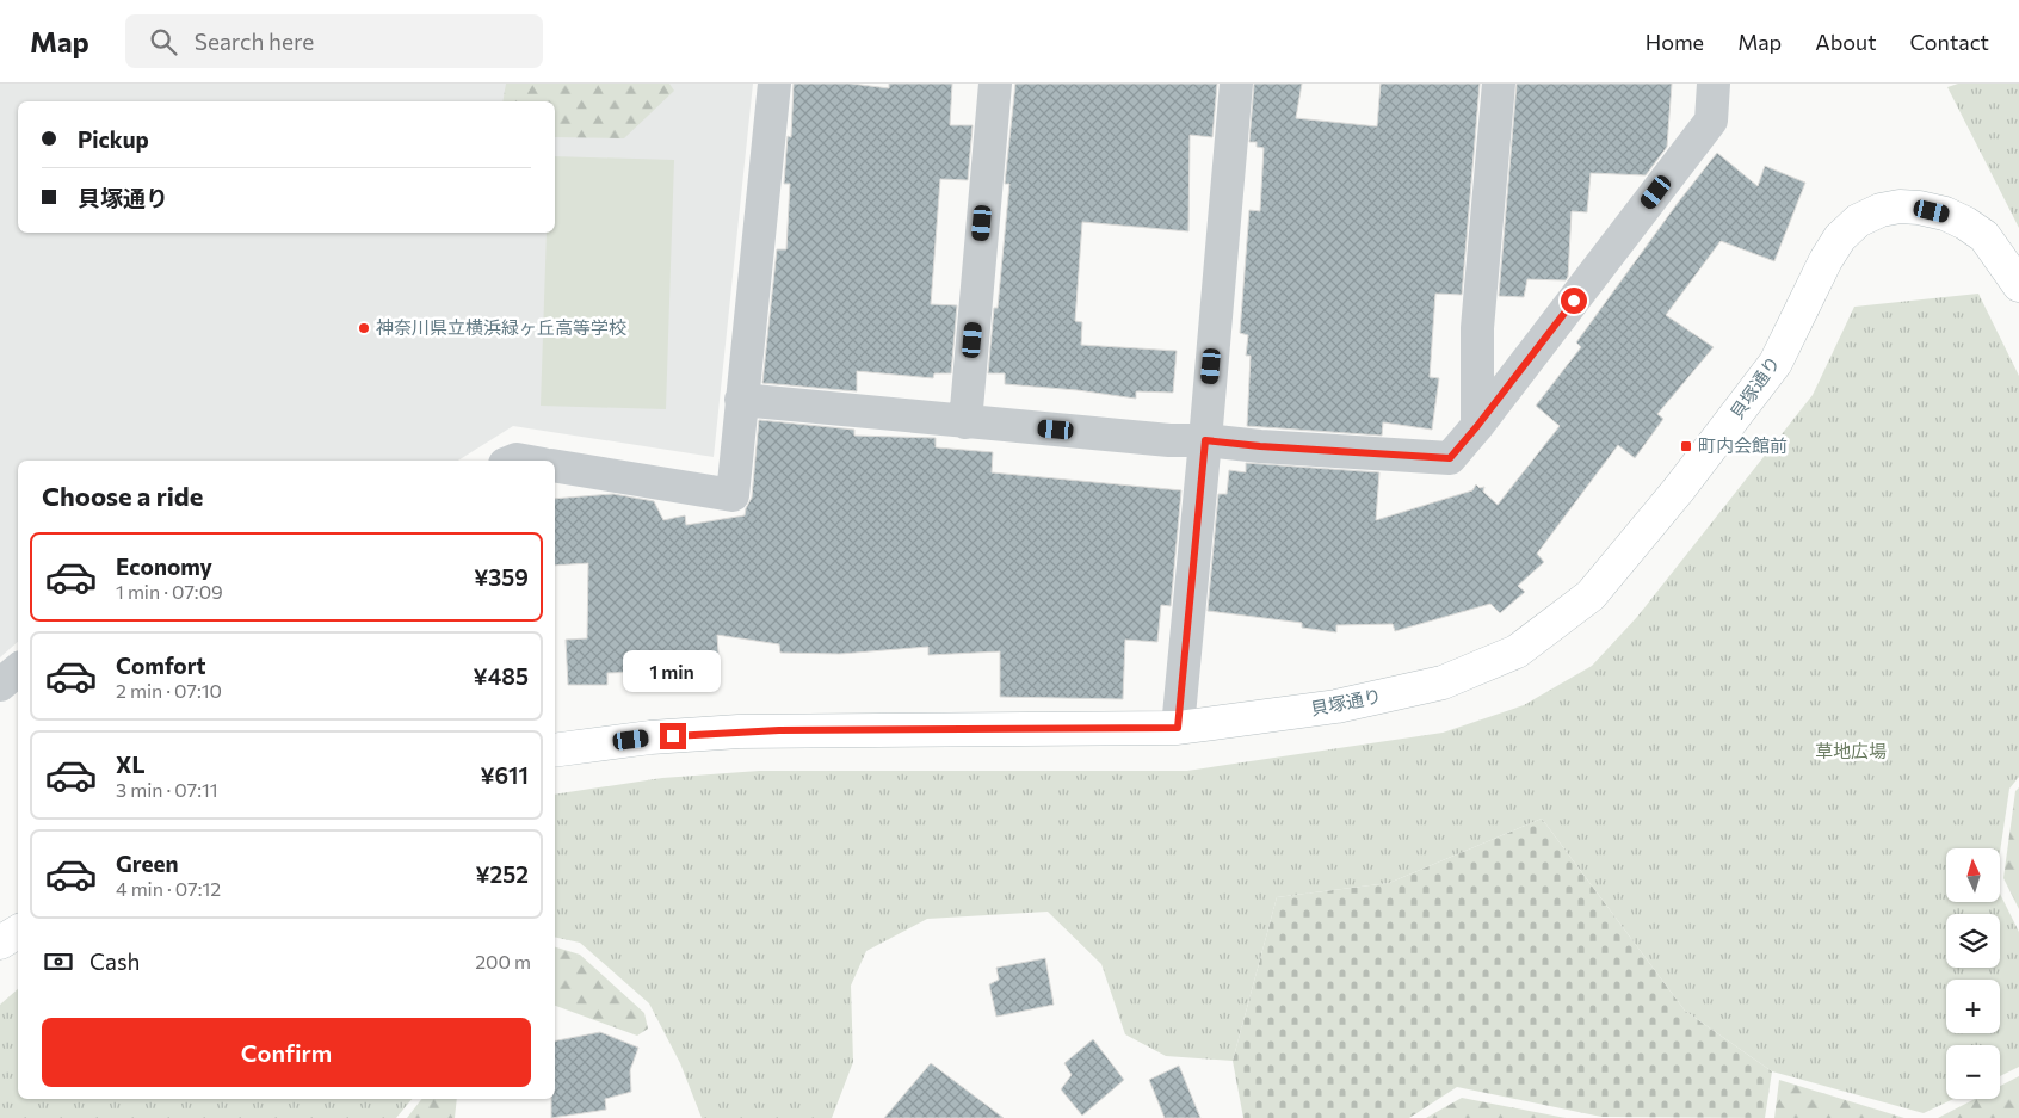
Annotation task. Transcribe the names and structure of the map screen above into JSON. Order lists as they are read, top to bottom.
{
  "streets": {
    "street": ["貝塚通り"]
  },
  "parks": ["草地広場"],
  "places": {
    "other": ["神奈川県立横浜緑ヶ丘高等学校"],
    "transit": ["町内会館前"]
  },
  "north": "top",
  "page": {
    "header": "Map",
    "search": "Search here",
    "nav": [
      "Home",
      "Map",
      "About",
      "Contact"
    ],
    "banner": ["Pickup", "貝塚通り"],
    "heading": "Choose a ride",
    "list": [
      {
        "name": "Economy",
        "note": "1 min · 07:09",
        "value": "¥359"
      },
      {
        "name": "Comfort",
        "note": "2 min · 07:10",
        "value": "¥485"
      },
      {
        "name": "XL",
        "note": "3 min · 07:11",
        "value": "¥611"
      },
      {
        "name": "Green",
        "note": "4 min · 07:12",
        "value": "¥252"
      }
    ],
    "bubble": "1 min",
    "map_buttons": ["+", "−"],
    "pay": ["Cash", "200 m"],
    "buttons": "Confirm"
  }
}
